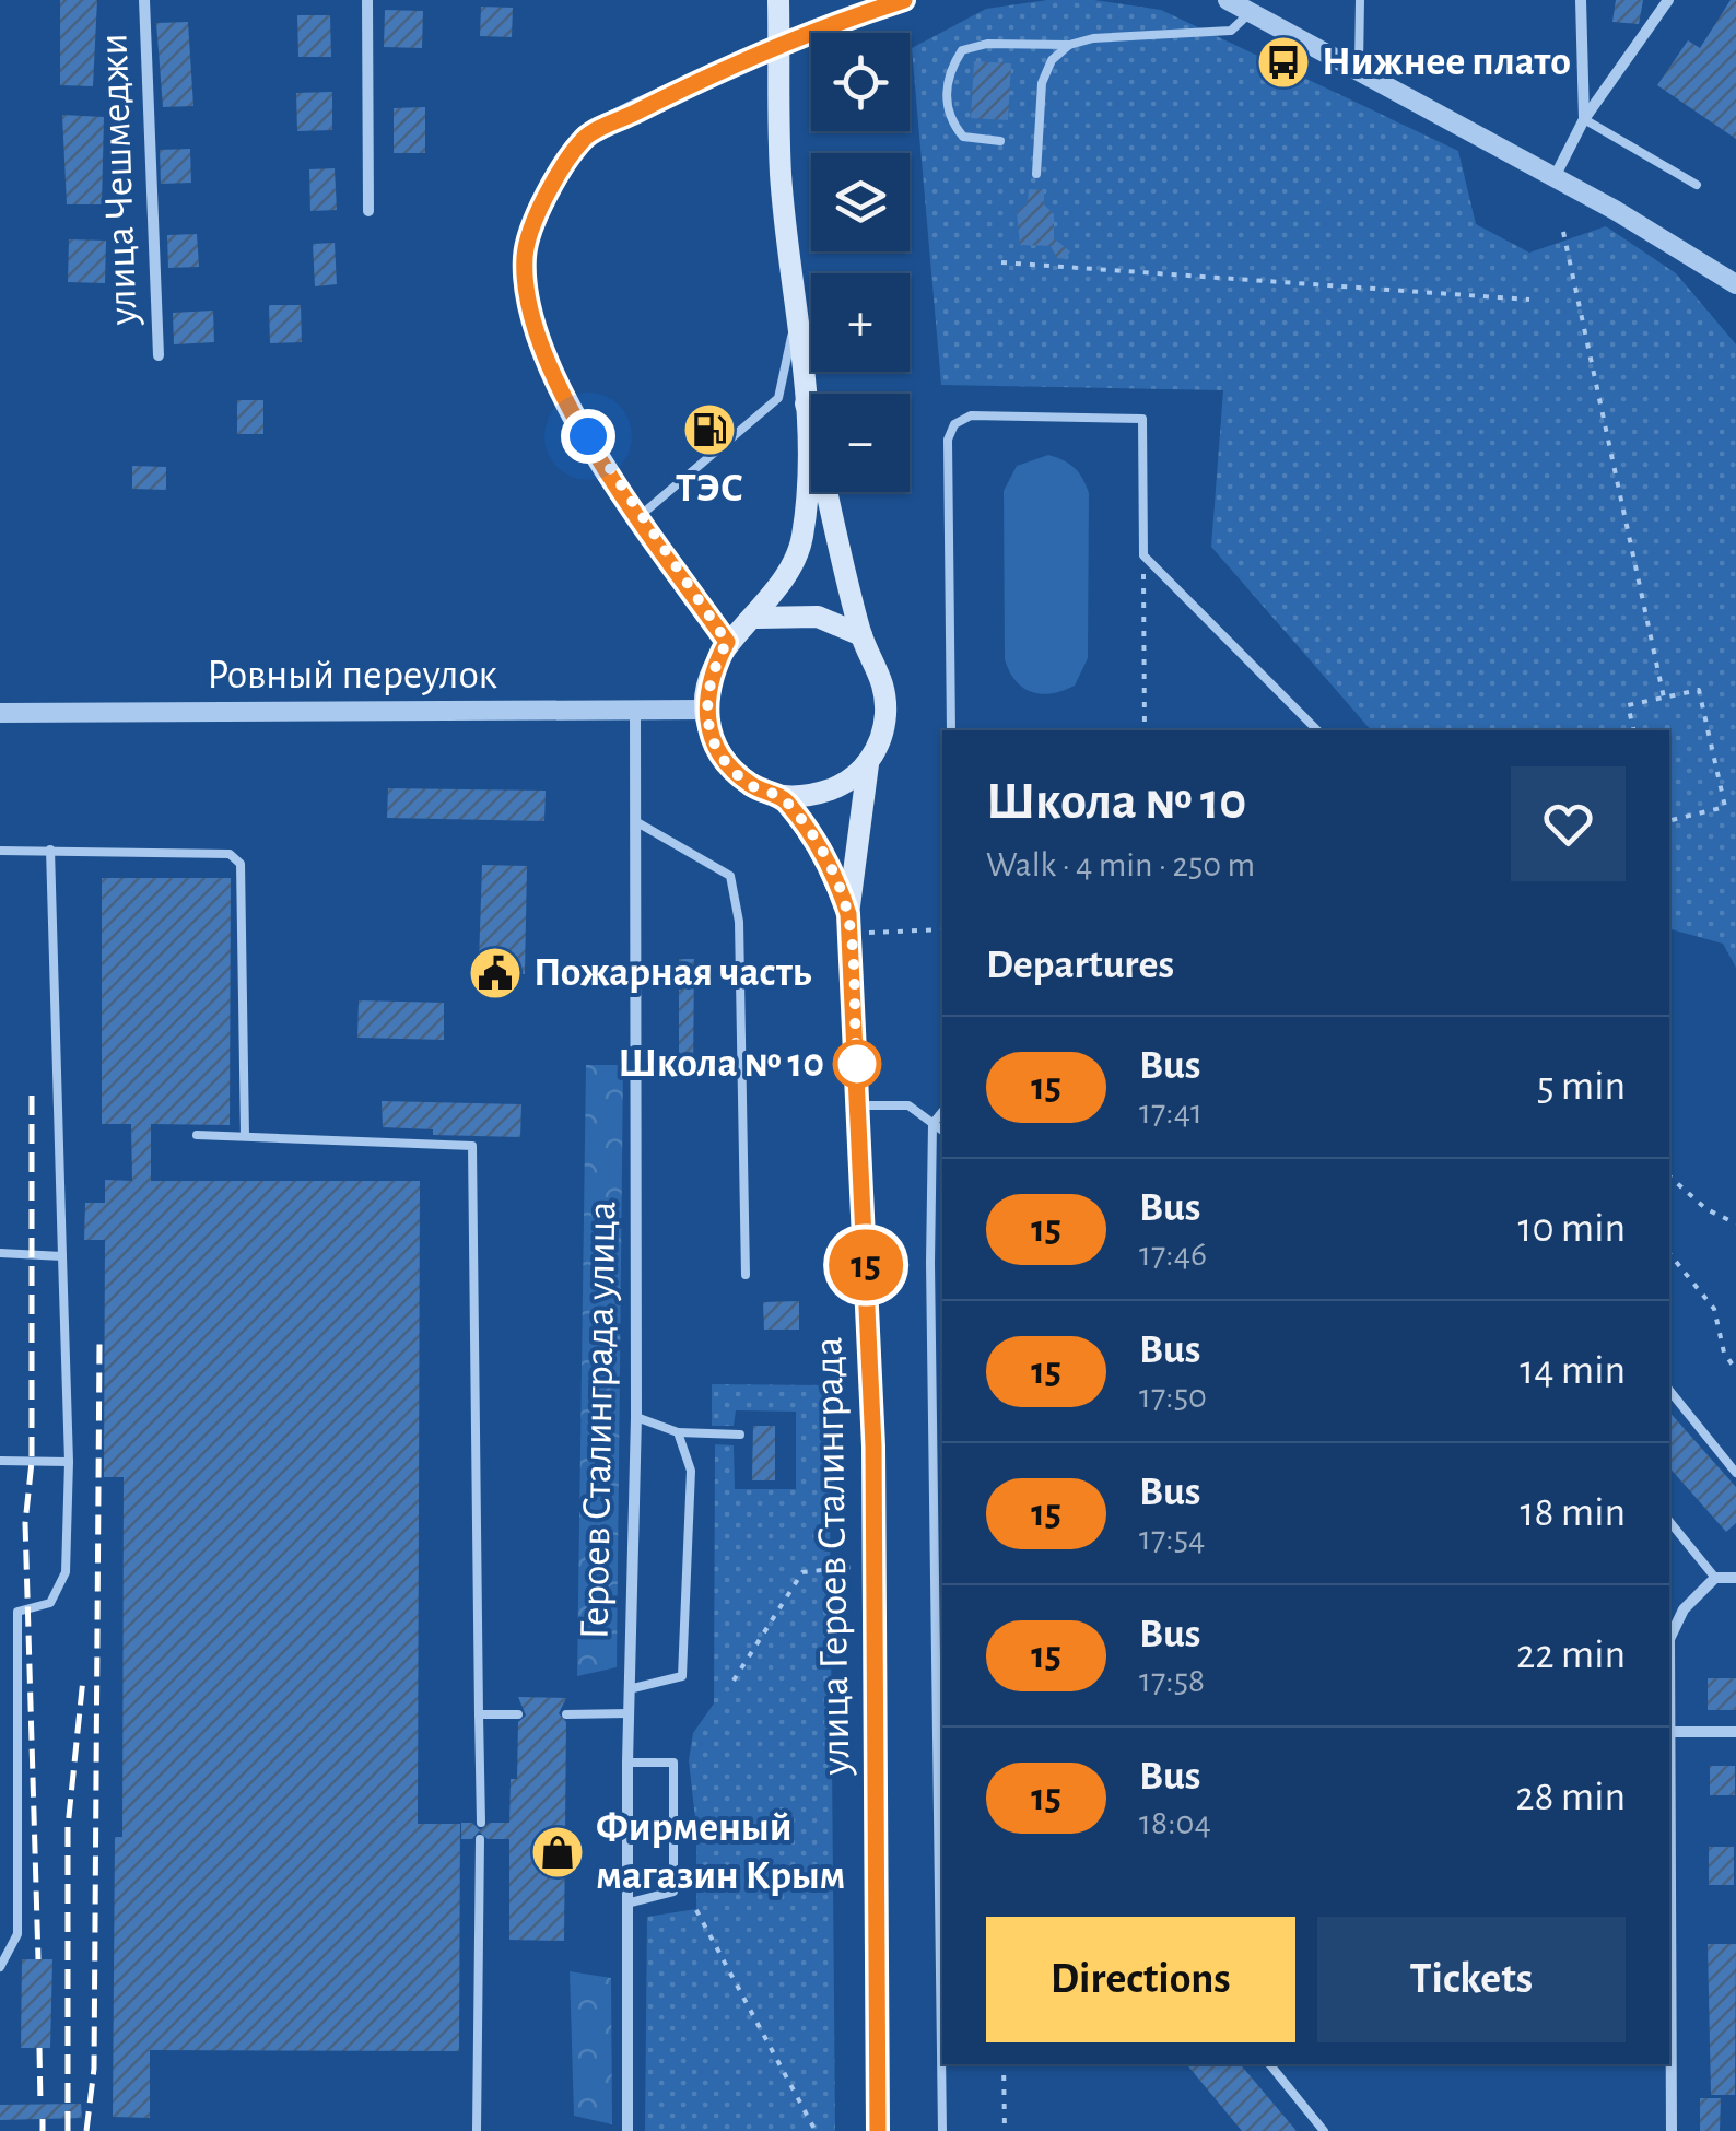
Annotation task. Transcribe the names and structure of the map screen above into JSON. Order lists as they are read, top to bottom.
{
  "streets": {
    "main road": ["улица Героев Сталинграда"],
    "street": ["улица Чешмеджи", "Ровный переулок", "Героев Сталинграда улица"]
  },
  "crossings": [
    ["Ровный переулок", "Героев Сталинграда улица"],
    ["Ровный переулок", "улица Героев Сталинграда"]
  ],
  "places": {
    "bus stop": ["Нижнее плато"],
    "fuel station": ["ТЭС"],
    "public building": ["Пожарная часть"],
    "other": ["Школа № 10"],
    "shop": ["Фирменый магазин Крым"]
  },
  "lines": ["bus line 15"],
  "page": {
    "on_map": "15",
    "map_buttons": ["+", "−"],
    "heading": [
      ["Школа № 10", "Walk · 4 min · 250 m"],
      "Departures"
    ],
    "list": [
      {
        "mark": "15",
        "name": "Bus",
        "note": "17:41",
        "value": "5 min"
      },
      {
        "mark": "15",
        "name": "Bus",
        "note": "17:46",
        "value": "10 min"
      },
      {
        "mark": "15",
        "name": "Bus",
        "note": "17:50",
        "value": "14 min"
      },
      {
        "mark": "15",
        "name": "Bus",
        "note": "17:54",
        "value": "18 min"
      },
      {
        "mark": "15",
        "name": "Bus",
        "note": "17:58",
        "value": "22 min"
      },
      {
        "mark": "15",
        "name": "Bus",
        "note": "18:04",
        "value": "28 min"
      }
    ],
    "buttons": ["Directions", "Tickets"]
  }
}
